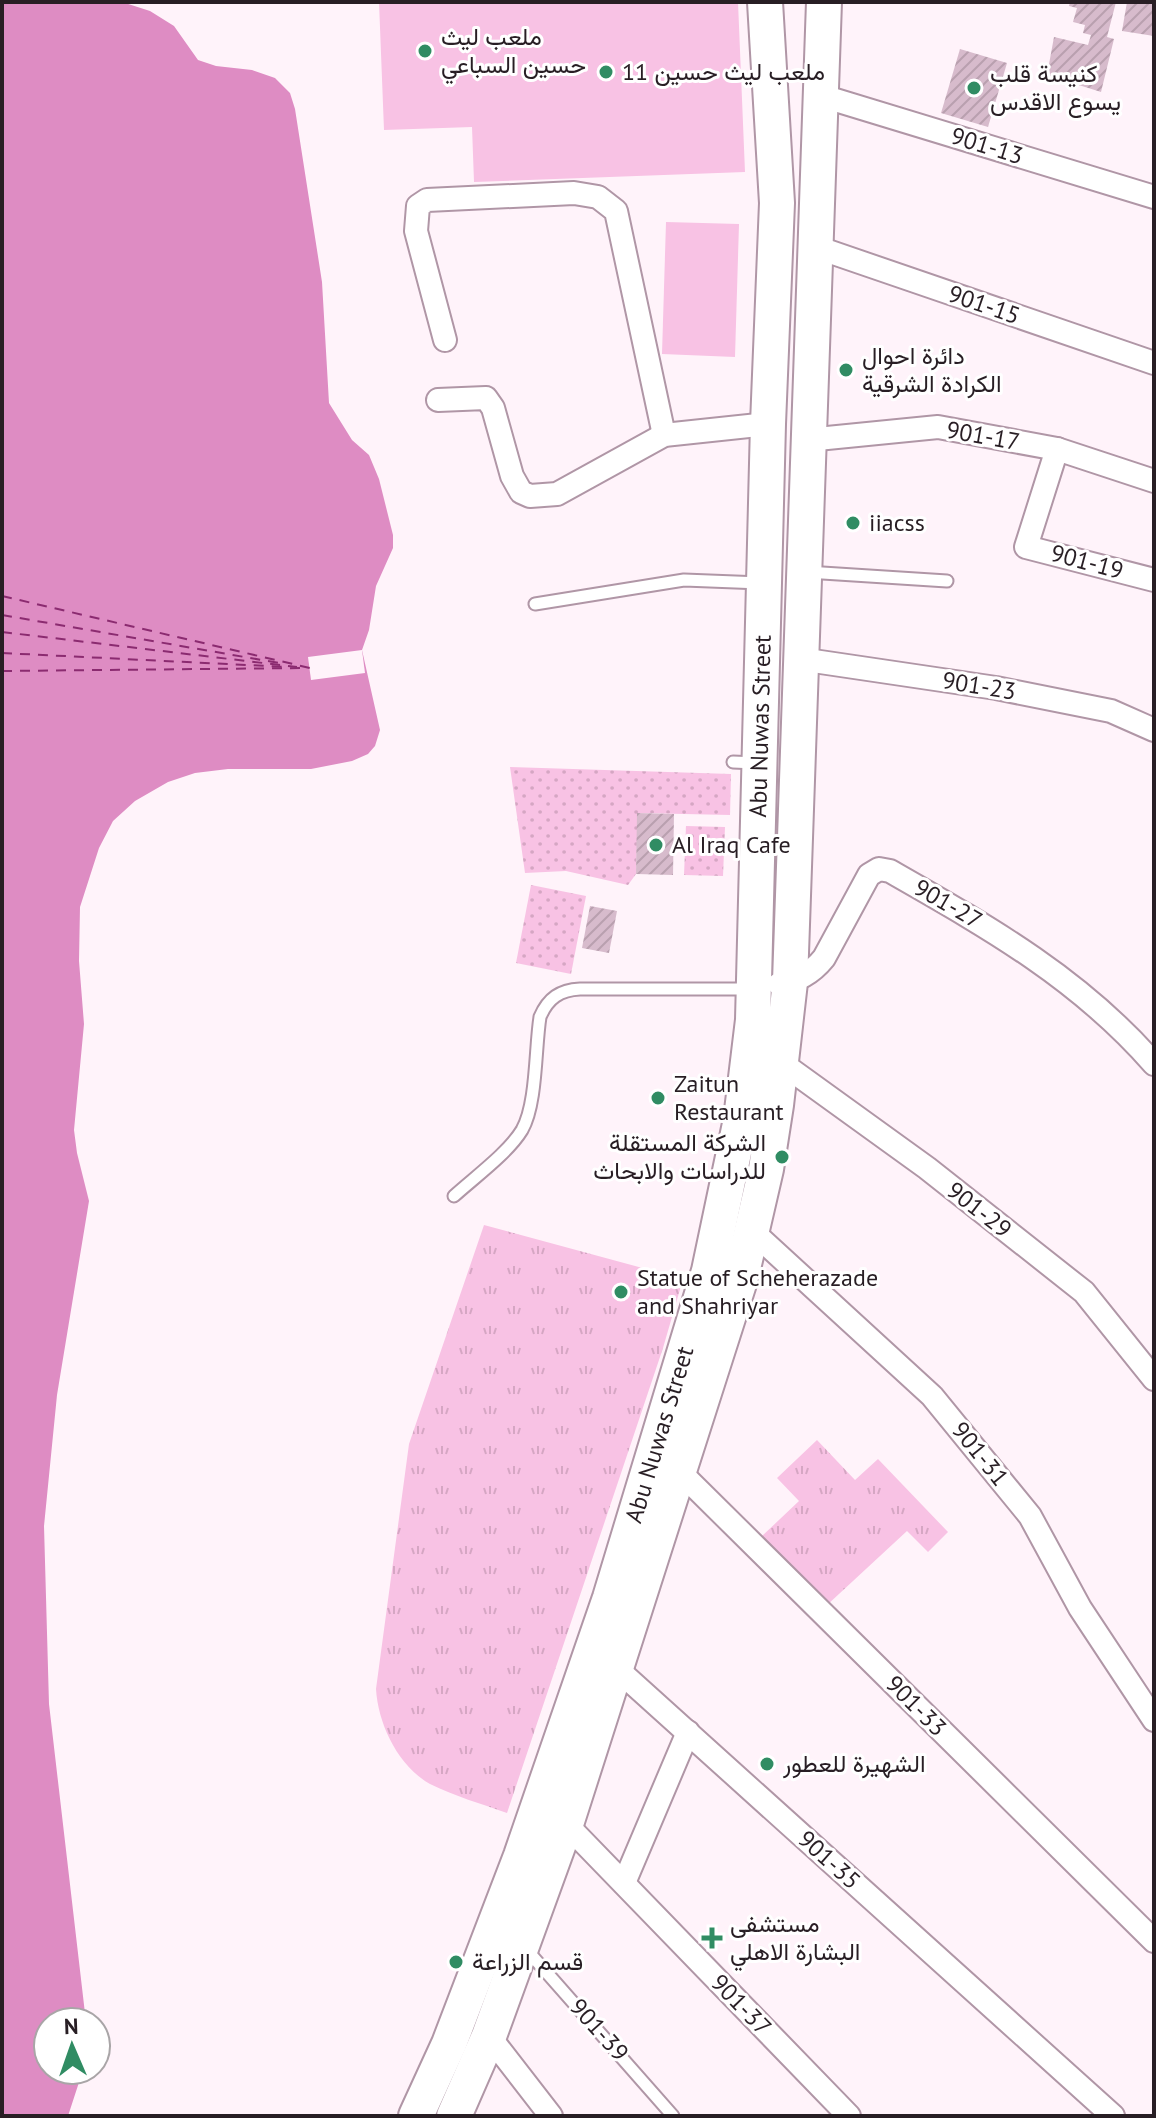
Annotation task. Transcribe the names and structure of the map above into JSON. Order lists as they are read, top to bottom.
{
  "streets": {
    "main road": ["Abu Nuwas Street"],
    "street": [
      "901-13",
      "901-15",
      "901-17",
      "901-19",
      "901-23",
      "901-27",
      "901-29",
      "901-31",
      "901-33",
      "901-35",
      "901-37"
    ],
    "lane": ["901-39"]
  },
  "crossings": [
    ["901-13", "Abu Nuwas Street"],
    ["901-15", "Abu Nuwas Street"],
    ["901-17", "901-19"],
    ["901-17", "Abu Nuwas Street"],
    ["901-23", "Abu Nuwas Street"],
    ["Abu Nuwas Street", "901-27"],
    ["Abu Nuwas Street", "901-29"],
    ["Abu Nuwas Street", "901-31"],
    ["Abu Nuwas Street", "901-33"],
    ["Abu Nuwas Street", "901-35"],
    ["Abu Nuwas Street", "901-37"],
    ["Abu Nuwas Street", "901-39"]
  ],
  "places": {
    "other": [
      "ملعب ليث حسين السباعي",
      "ملعب ليث حسين 11",
      "كنيسة قلب يسوع الاقدس",
      "دائرة احوال الكرادة الشرقية",
      "iiacss",
      "Al Iraq Cafe",
      "Zaitun Restaurant",
      "الشركة المستقلة للدراسات والابحاث",
      "Statue of Scheherazade and Shahriyar",
      "الشهيرة للعطور",
      "قسم الزراعة"
    ],
    "health": ["مستشفى البشارة الاهلي"]
  },
  "north": "top"
}
